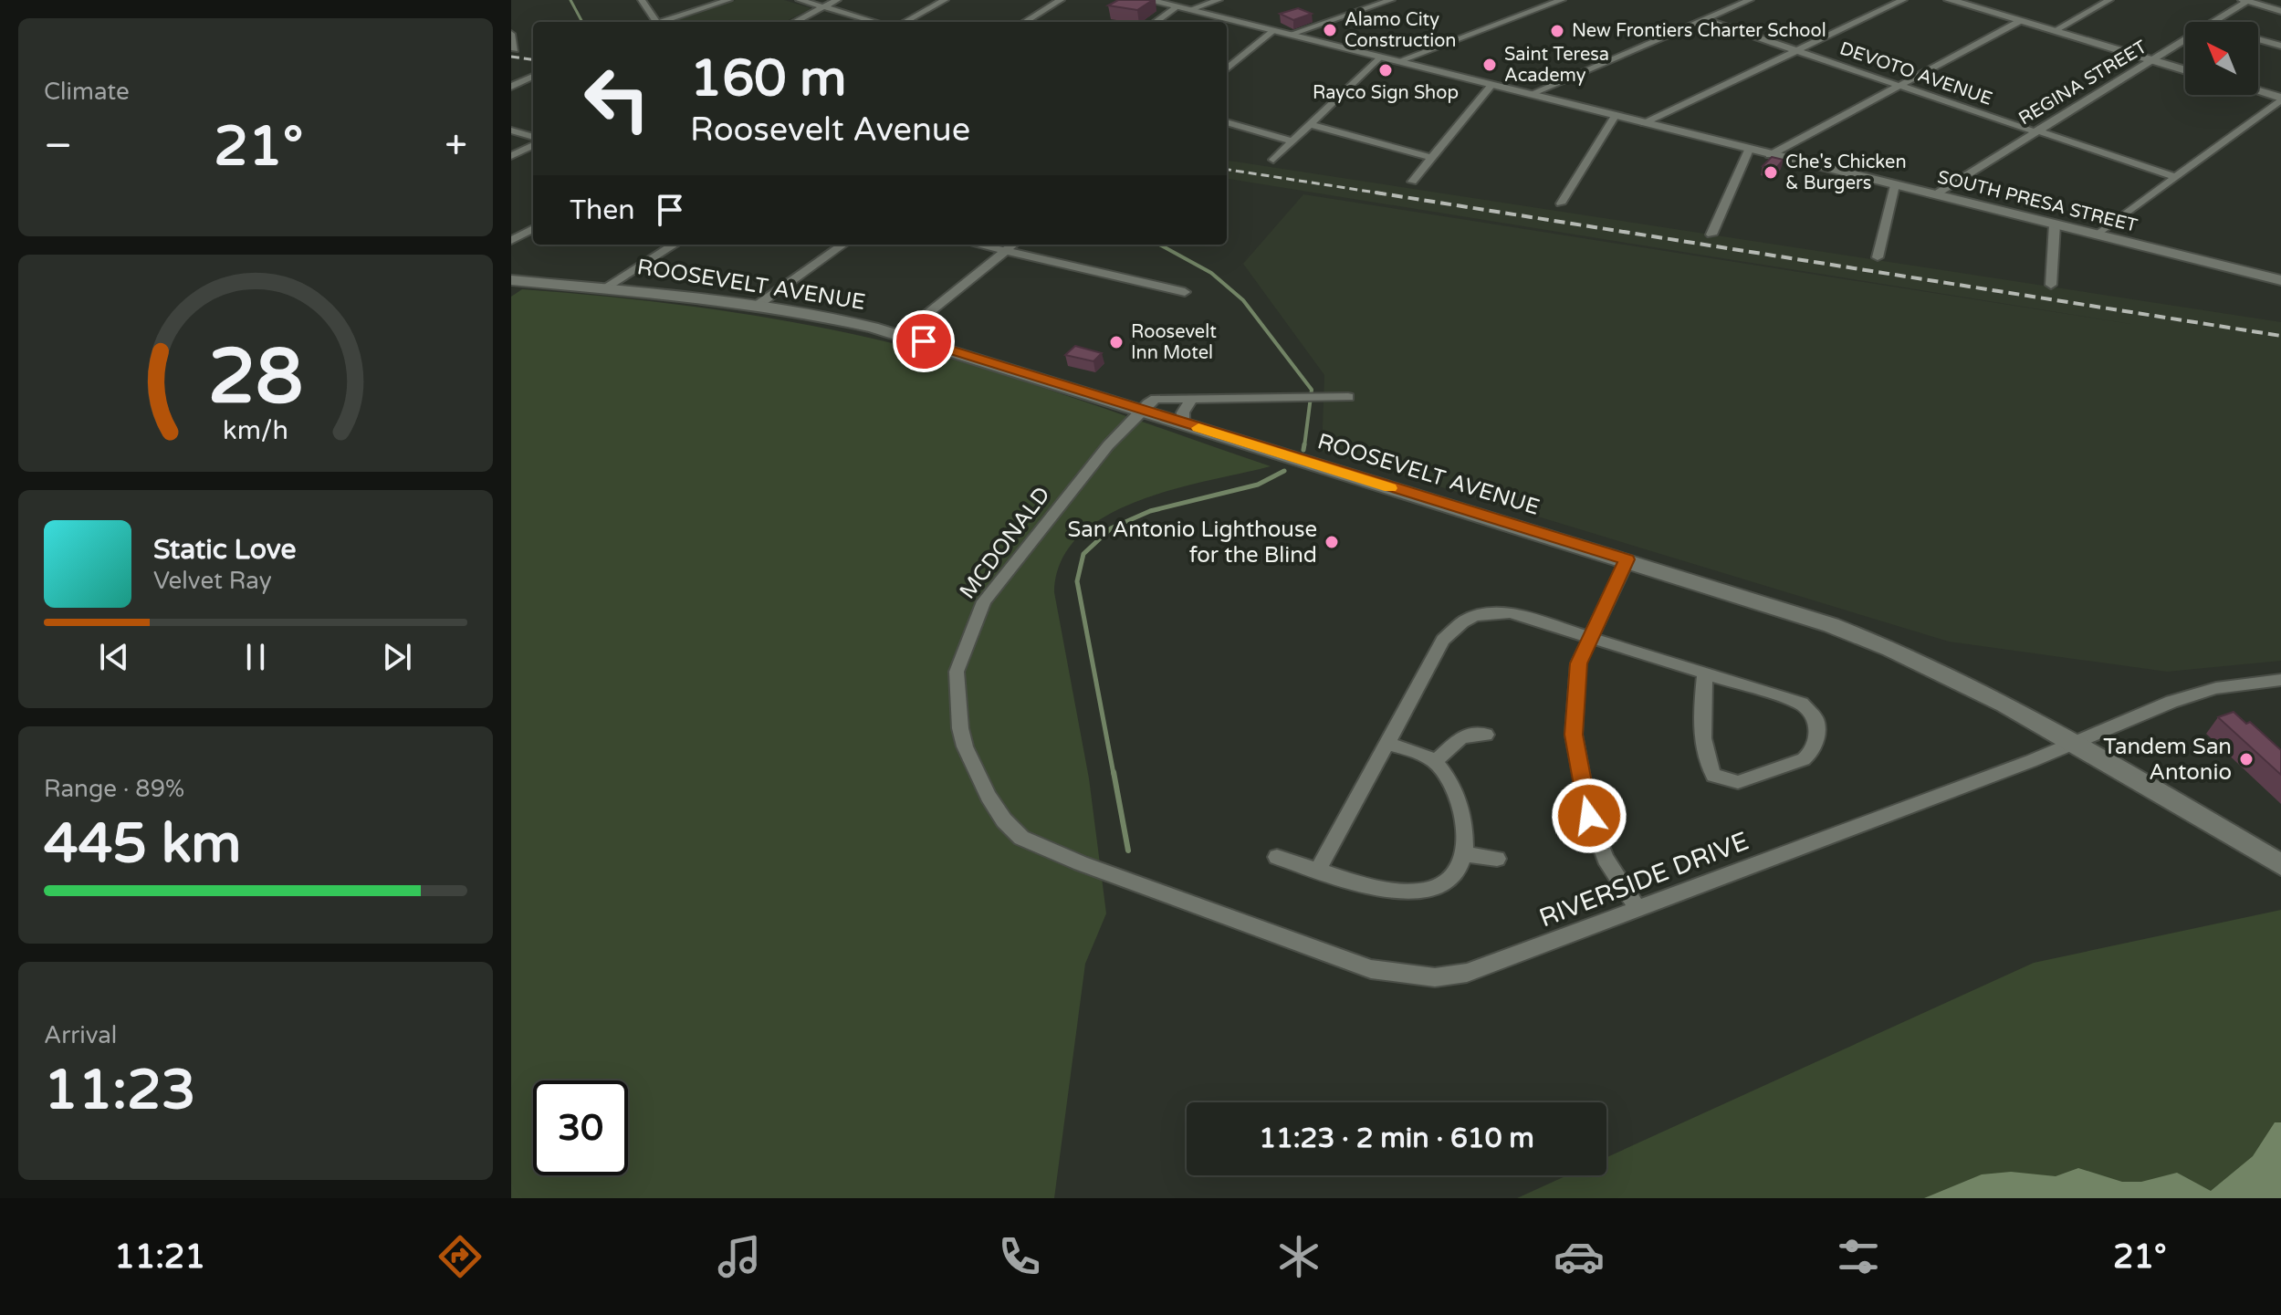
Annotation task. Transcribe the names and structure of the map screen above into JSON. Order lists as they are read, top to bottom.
{
  "streets": {
    "main road": ["SOUTH PRESA STREET", "ROOSEVELT AVENUE"],
    "street": [
      "DEVOTO AVENUE",
      "REGINA STREET",
      "MCDONALD",
      "RIVERSIDE DRIVE"
    ]
  },
  "crossings": [
    ["DEVOTO AVENUE", "REGINA STREET"],
    ["REGINA STREET", "SOUTH PRESA STREET"],
    ["ROOSEVELT AVENUE", "MCDONALD"],
    ["ROOSEVELT AVENUE", "RIVERSIDE DRIVE"],
    ["MCDONALD", "RIVERSIDE DRIVE"]
  ],
  "places": [
    "Alamo City Construction",
    "New Frontiers Charter School",
    "Saint Teresa Academy",
    "Rayco Sign Shop",
    "Che's Chicken & Burgers",
    "Roosevelt Inn Motel",
    "San Antonio Lighthouse for the Blind",
    "Tandem San Antonio"
  ],
  "north": "top left",
  "page": {
    "tile": [
      "Climate",
      ["Range · 89%", "445 km"],
      ["Arrival", "11:23"]
    ],
    "turn": ["160 m", "Roosevelt Avenue"],
    "heat": ["−", "21°", "+"],
    "then": "Then",
    "song": ["Static Love", "Velvet Ray"],
    "limit": "30",
    "trip": "11:23 · 2 min · 610 m",
    "tabs": ["11:21", "21°"],
    "gauge": ["28", "km/h"]
  }
}
